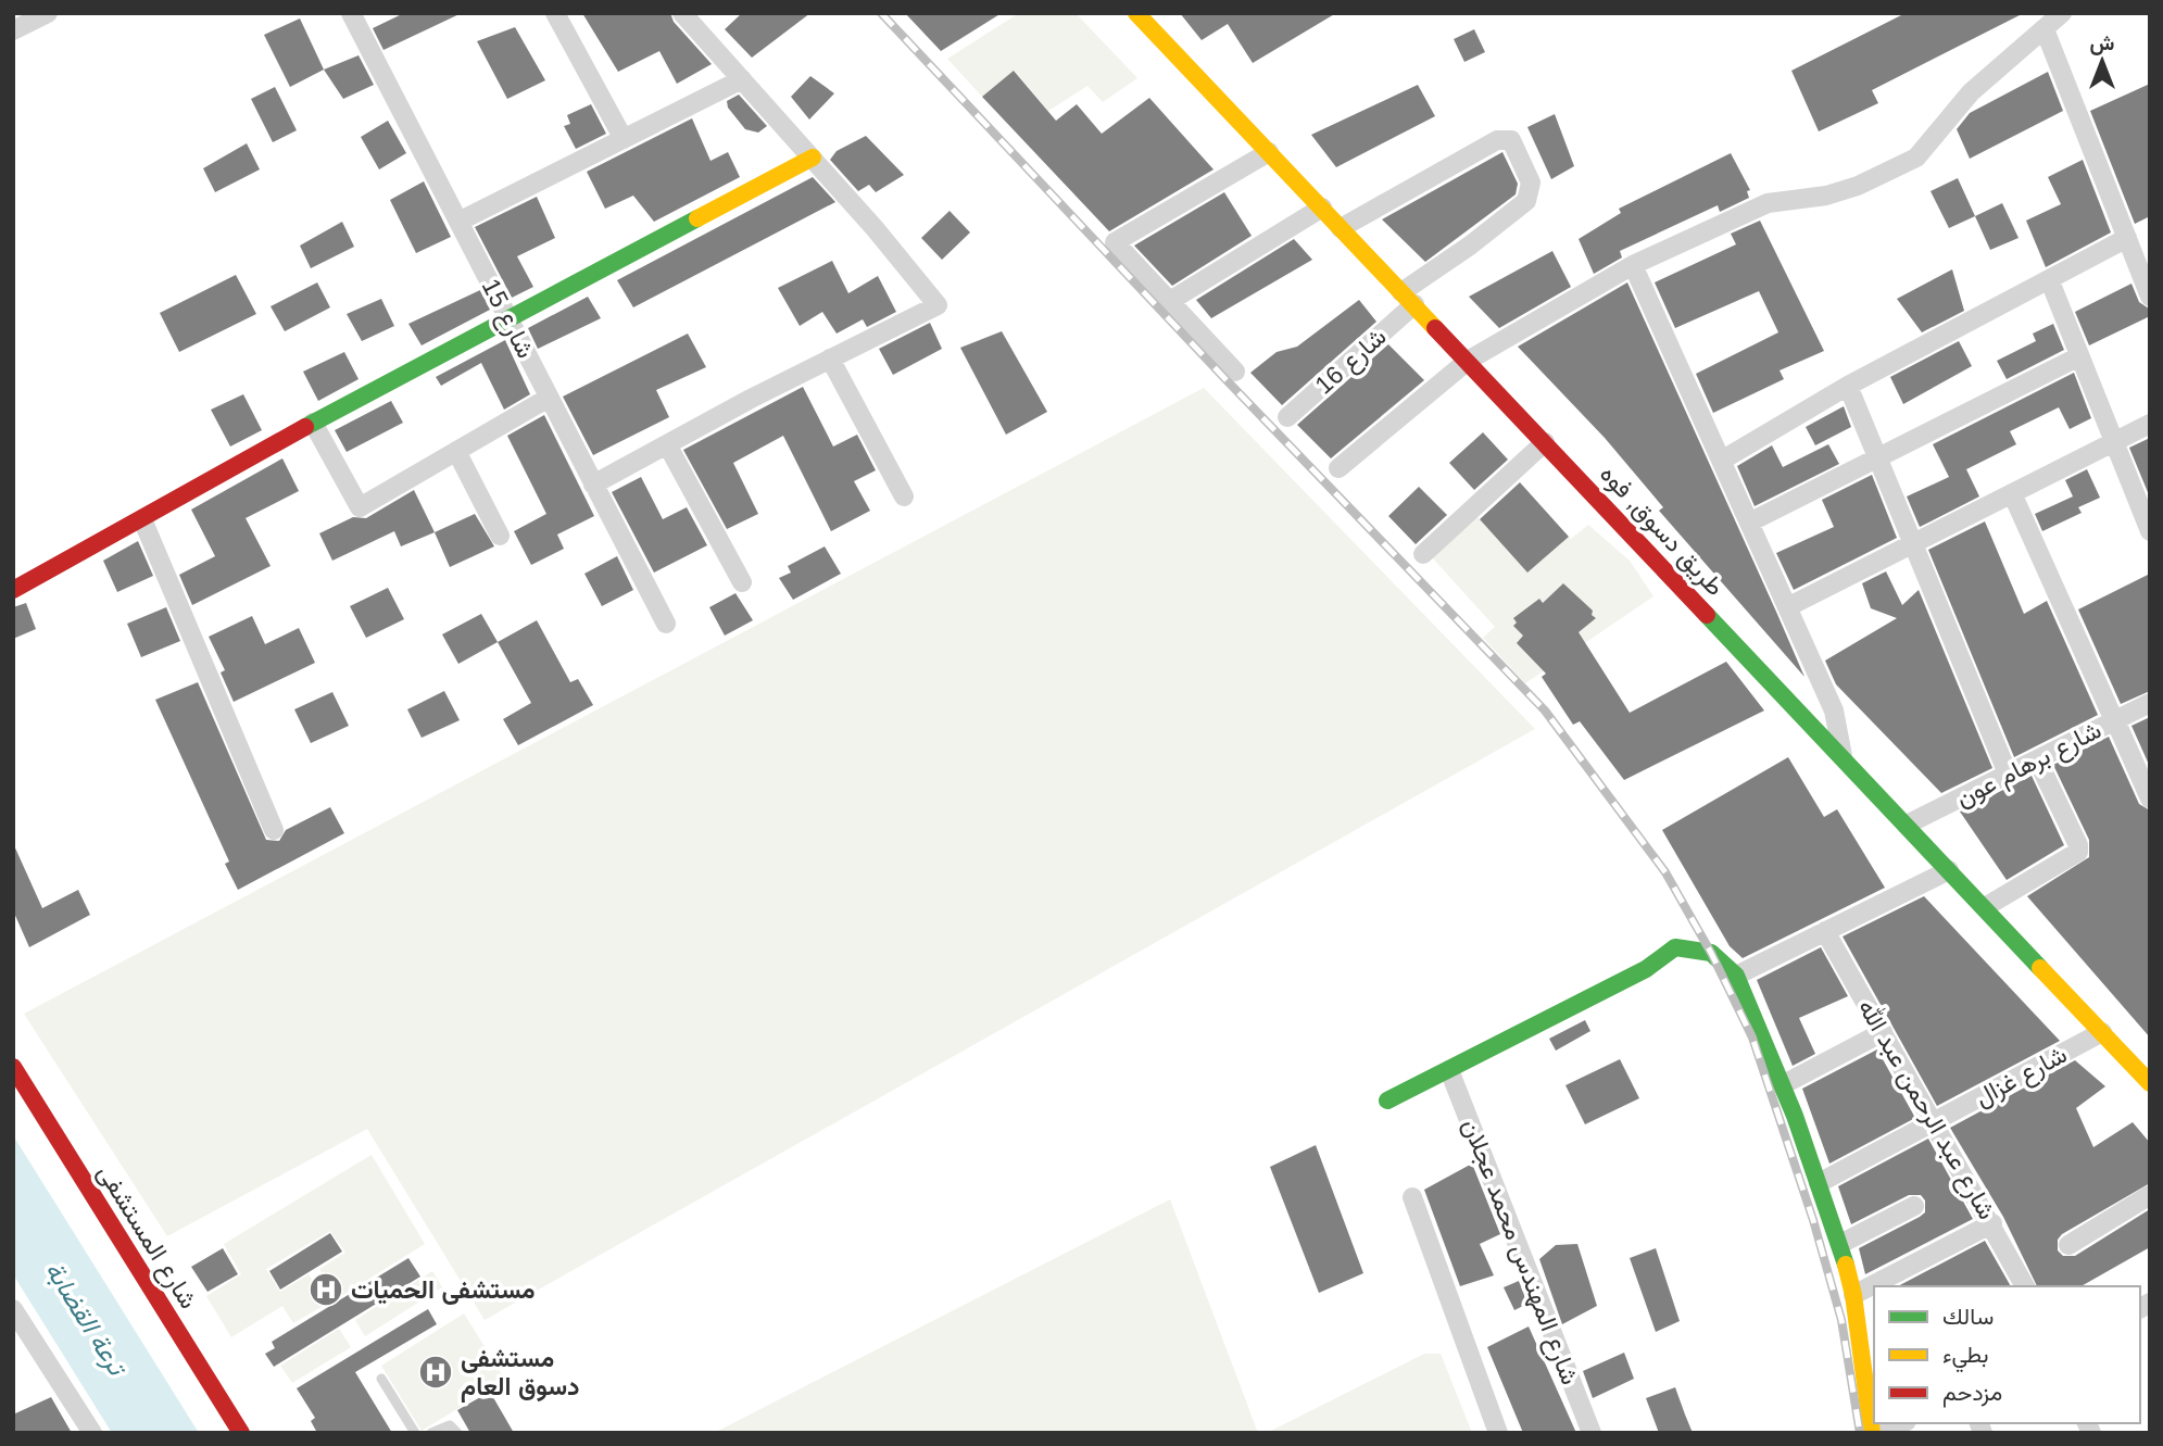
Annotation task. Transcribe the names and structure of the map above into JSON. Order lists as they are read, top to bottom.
{
  "streets": {
    "main road": ["طريق دسوق, فوه", "شارع المستشفى"],
    "street": [
      "شارع 15",
      "شارع 16",
      "شارع برهام عون",
      "شارع غزال",
      "شارع عبد الرحمن عبد الله",
      "شارع المهندس محمد عجلان"
    ]
  },
  "crossings": [
    ["شارع 16", "طريق دسوق, فوه"],
    ["طريق دسوق, فوه", "شارع برهام عون"],
    ["طريق دسوق, فوه", "شارع غزال"],
    ["شارع غزال", "شارع عبد الرحمن عبد الله"]
  ],
  "water": ["ترعة القضابة"],
  "places": {
    "hospital": ["مستشفى الحميات", "مستشفى دسوق العام"]
  },
  "legend": ["سالك", "بطيء", "مزدحم"],
  "north": "top"
}
